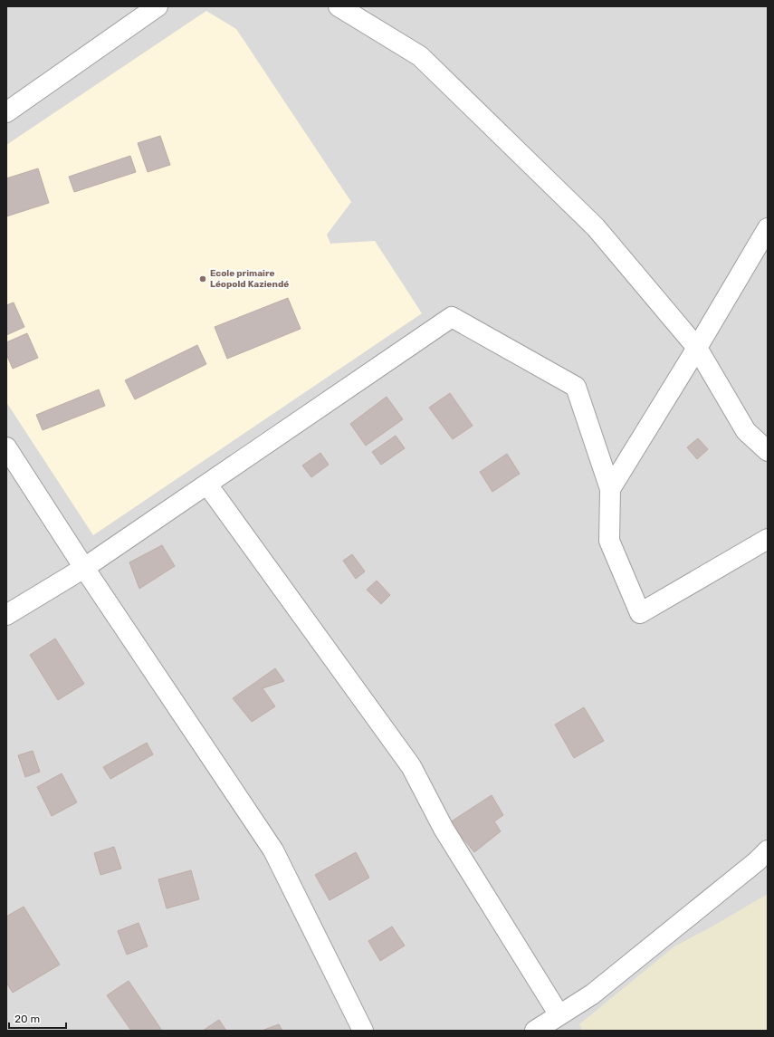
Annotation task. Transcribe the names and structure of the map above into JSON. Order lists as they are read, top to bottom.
{
  "places": ["Ecole primaire Léopold Kaziendé"],
  "scale_bar": "20 m"
}
